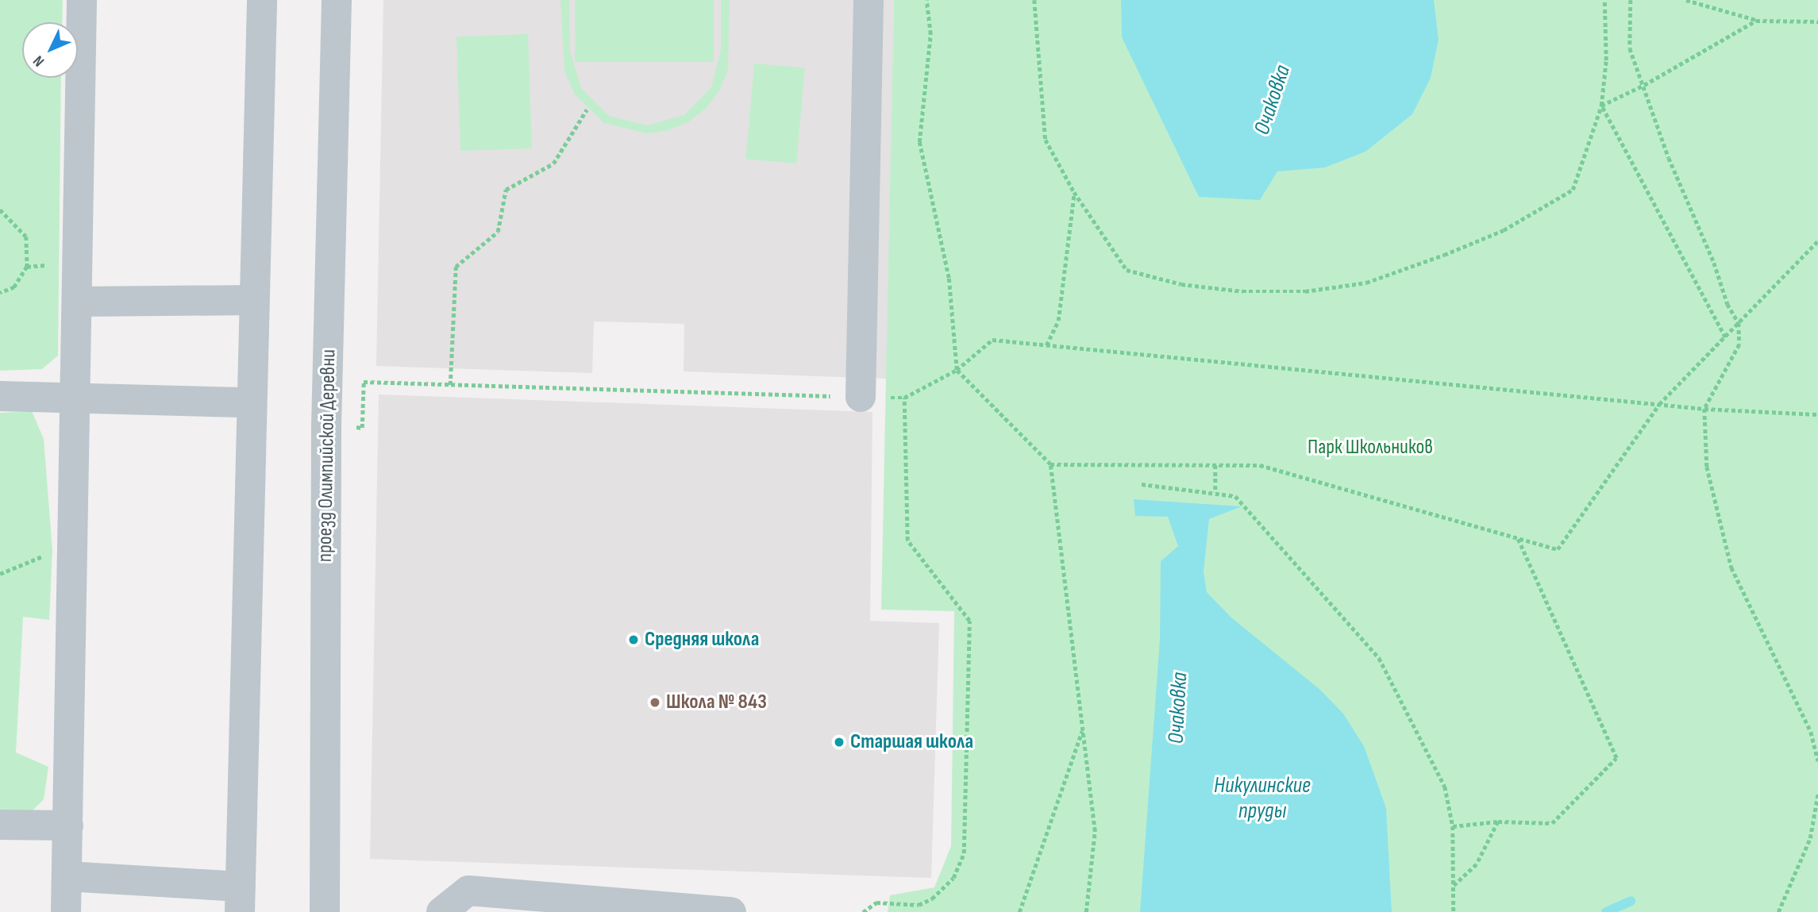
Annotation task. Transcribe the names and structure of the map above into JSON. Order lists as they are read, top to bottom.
{
  "streets": {
    "street": ["проезд Олимпийской Деревни"]
  },
  "water": ["Очаковка", "Никулинские пруды"],
  "parks": ["Парк Школьников"],
  "places": ["Средняя школа", "Школа № 843", "Старшая школа"],
  "north": "bottom left"
}
